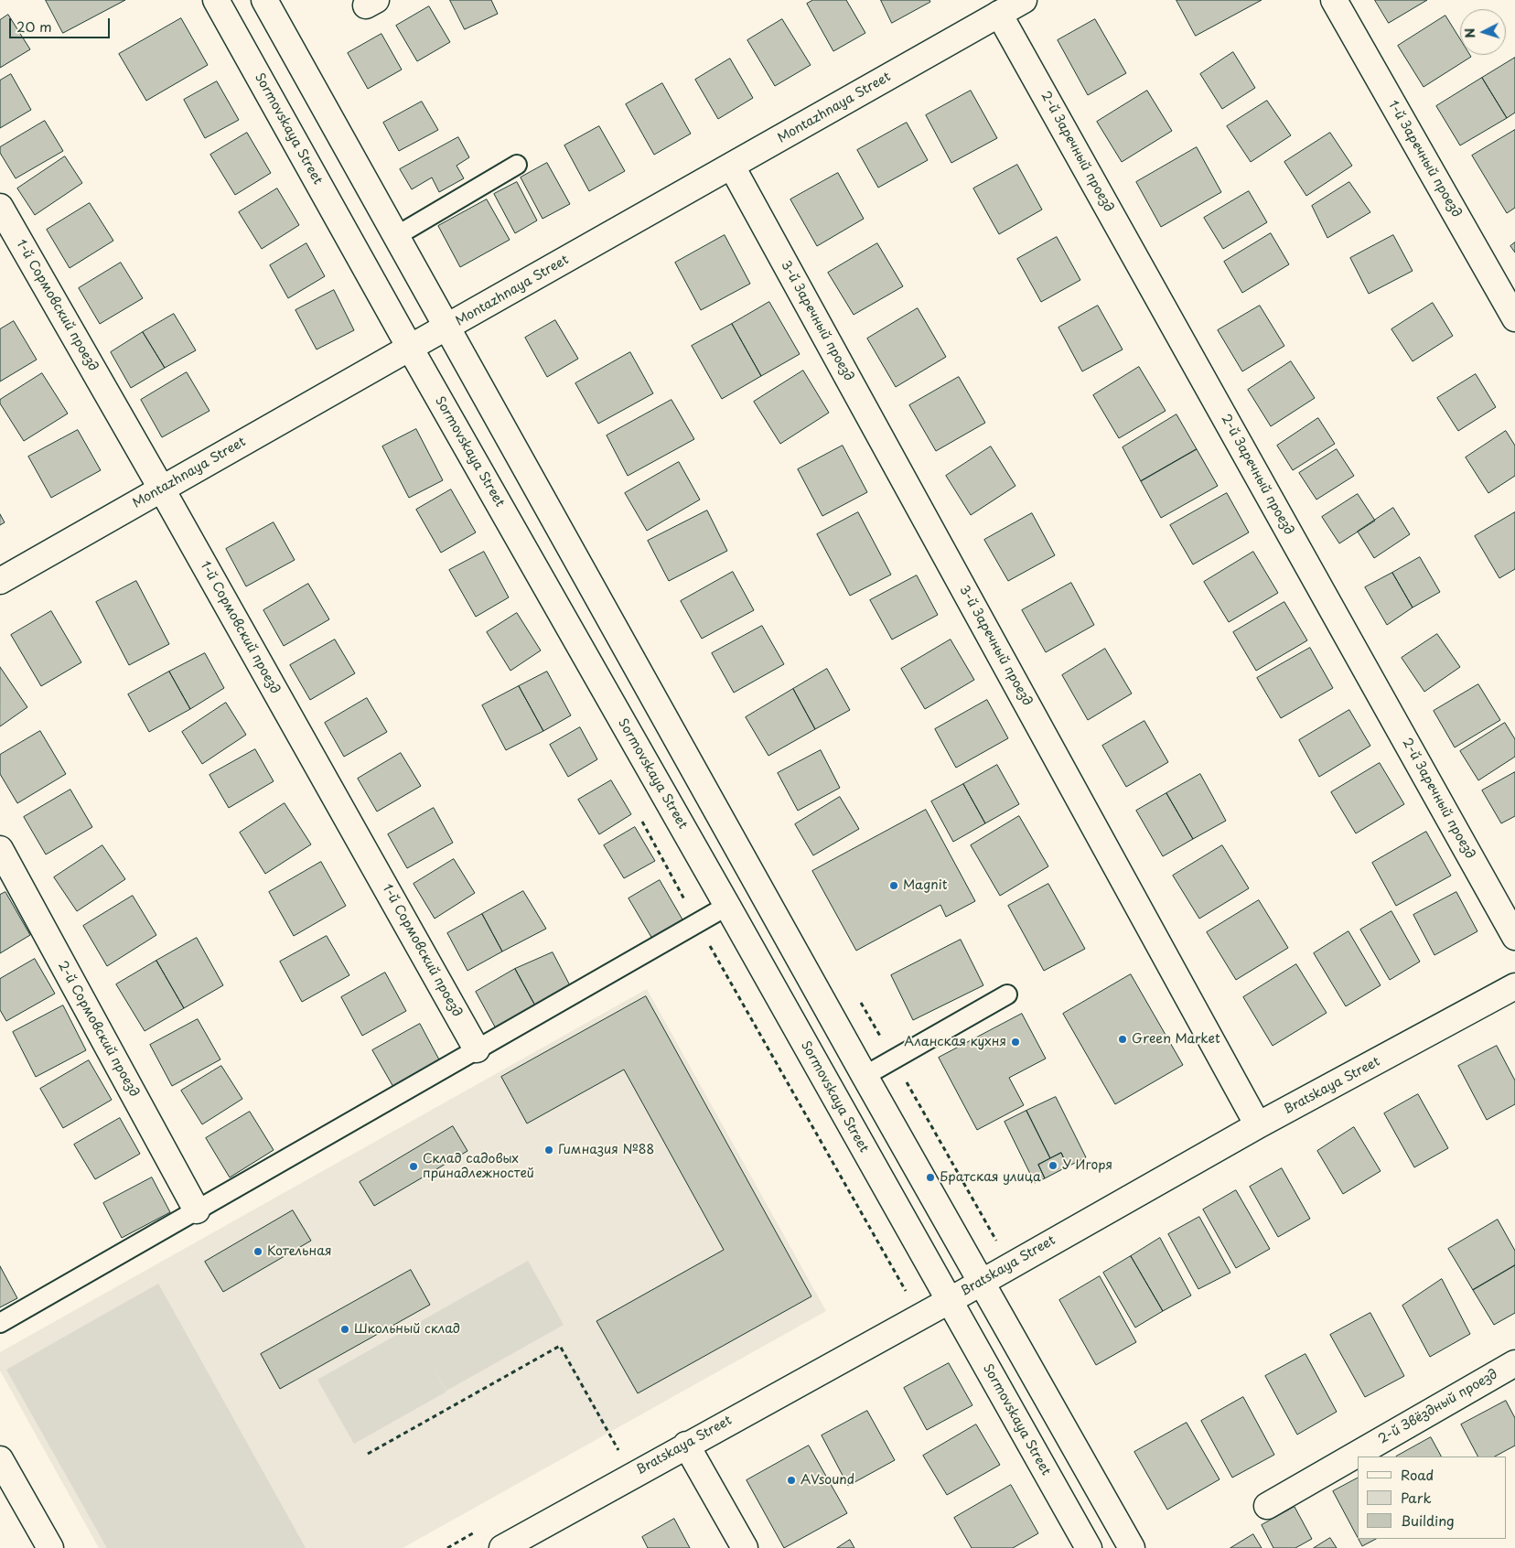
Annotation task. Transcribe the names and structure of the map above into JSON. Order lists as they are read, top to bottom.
{
  "streets": {
    "street": [
      "Montazhnaya Street",
      "Sormovskaya Street",
      "2-й Заречный проезд",
      "1-й Заречный проезд",
      "1-й Сормовский проезд",
      "3-й Заречный проезд",
      "2-й Сормовский проезд",
      "Bratskaya Street",
      "2-й Звёздный проезд"
    ]
  },
  "crossings": [
    ["Montazhnaya Street", "Sormovskaya Street"],
    ["Montazhnaya Street", "2-й Заречный проезд"],
    ["Montazhnaya Street", "1-й Сормовский проезд"],
    ["Montazhnaya Street", "3-й Заречный проезд"],
    ["Sormovskaya Street", "Bratskaya Street"],
    ["3-й Заречный проезд", "Bratskaya Street"]
  ],
  "places": [
    "Magnit",
    "Green Market",
    "Аланская кухня",
    "Гимназия №88",
    "У Игоря",
    "Склад садовых принадлежностей",
    "Братская улица",
    "Котельная",
    "Школьный склад",
    "AVsound"
  ],
  "legend": ["Road", "Park", "Building"],
  "scale_bar": "20 m",
  "north": "left"
}
